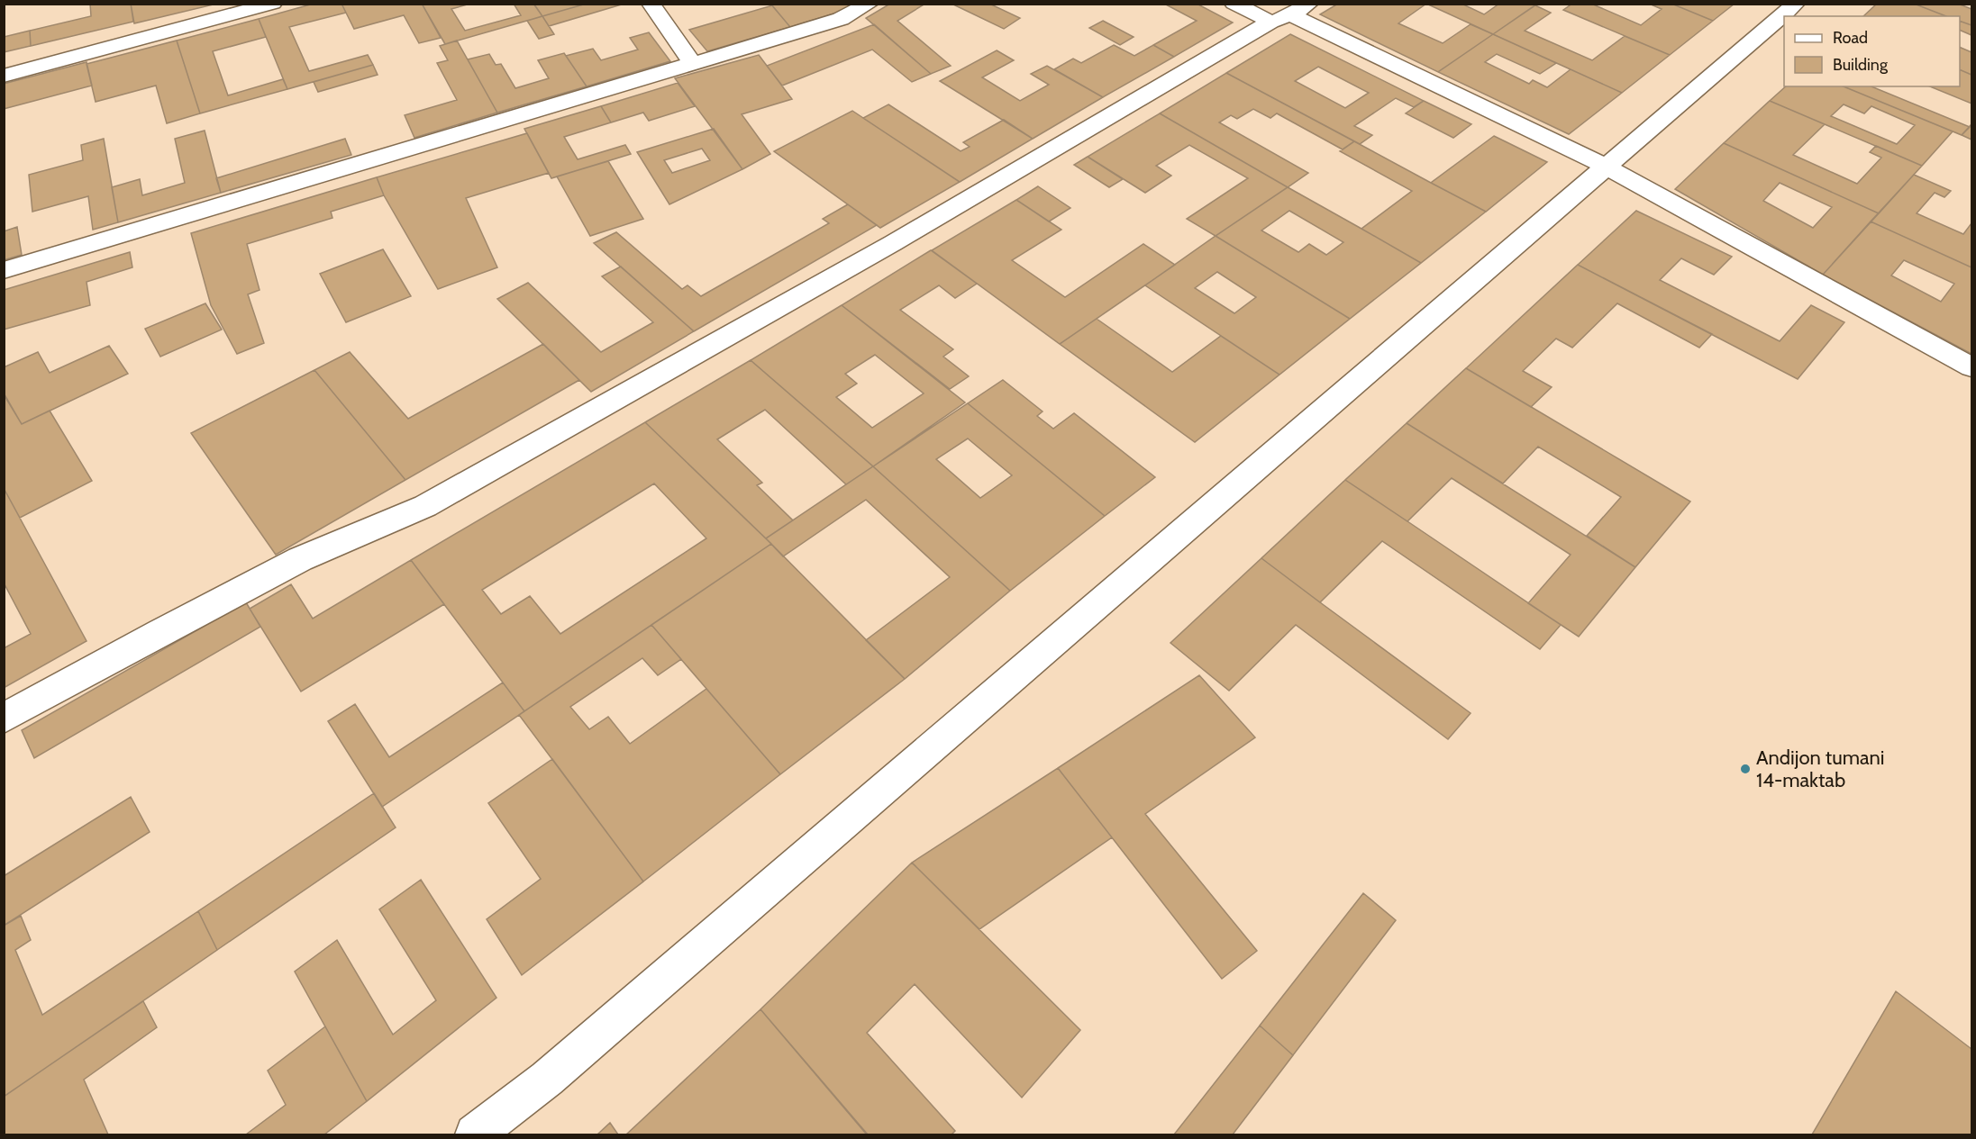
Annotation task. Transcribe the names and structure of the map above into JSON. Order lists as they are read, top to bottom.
{
  "places": ["Andijon tumani 14-maktab"],
  "legend": ["Road", "Building"]
}
